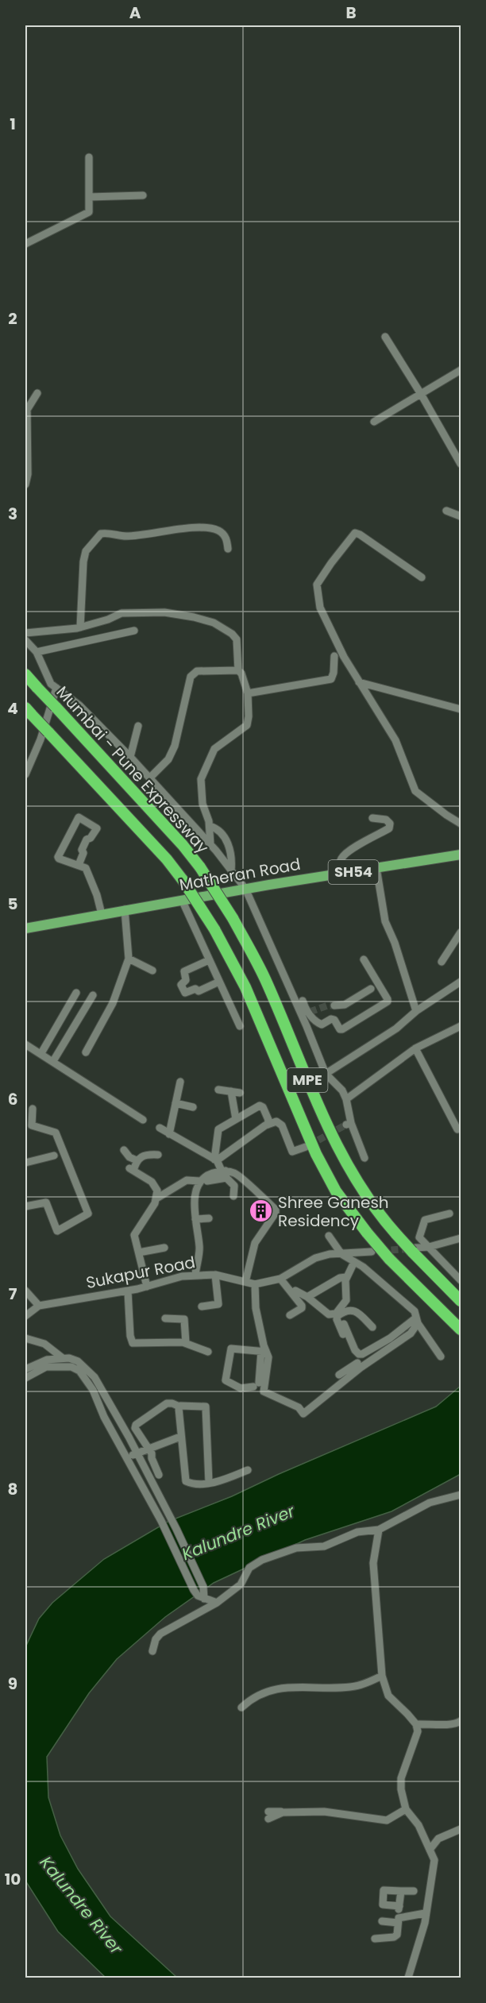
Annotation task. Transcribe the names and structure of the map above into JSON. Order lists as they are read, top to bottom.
{
  "streets": {
    "highway": ["Mumbai - Pune Expressway", "MPE"],
    "main road": ["SH54", "Matheran Road"],
    "street": ["Sukapur Road"]
  },
  "water": ["Kalundre River"],
  "places": {
    "building": ["Shree Ganesh Residency"]
  },
  "grid": {
    "columns": ["A", "B"],
    "rows": [
      "1",
      "2",
      "3",
      "4",
      "5",
      "6",
      "7",
      "8",
      "9",
      "10"
    ]
  }
}
